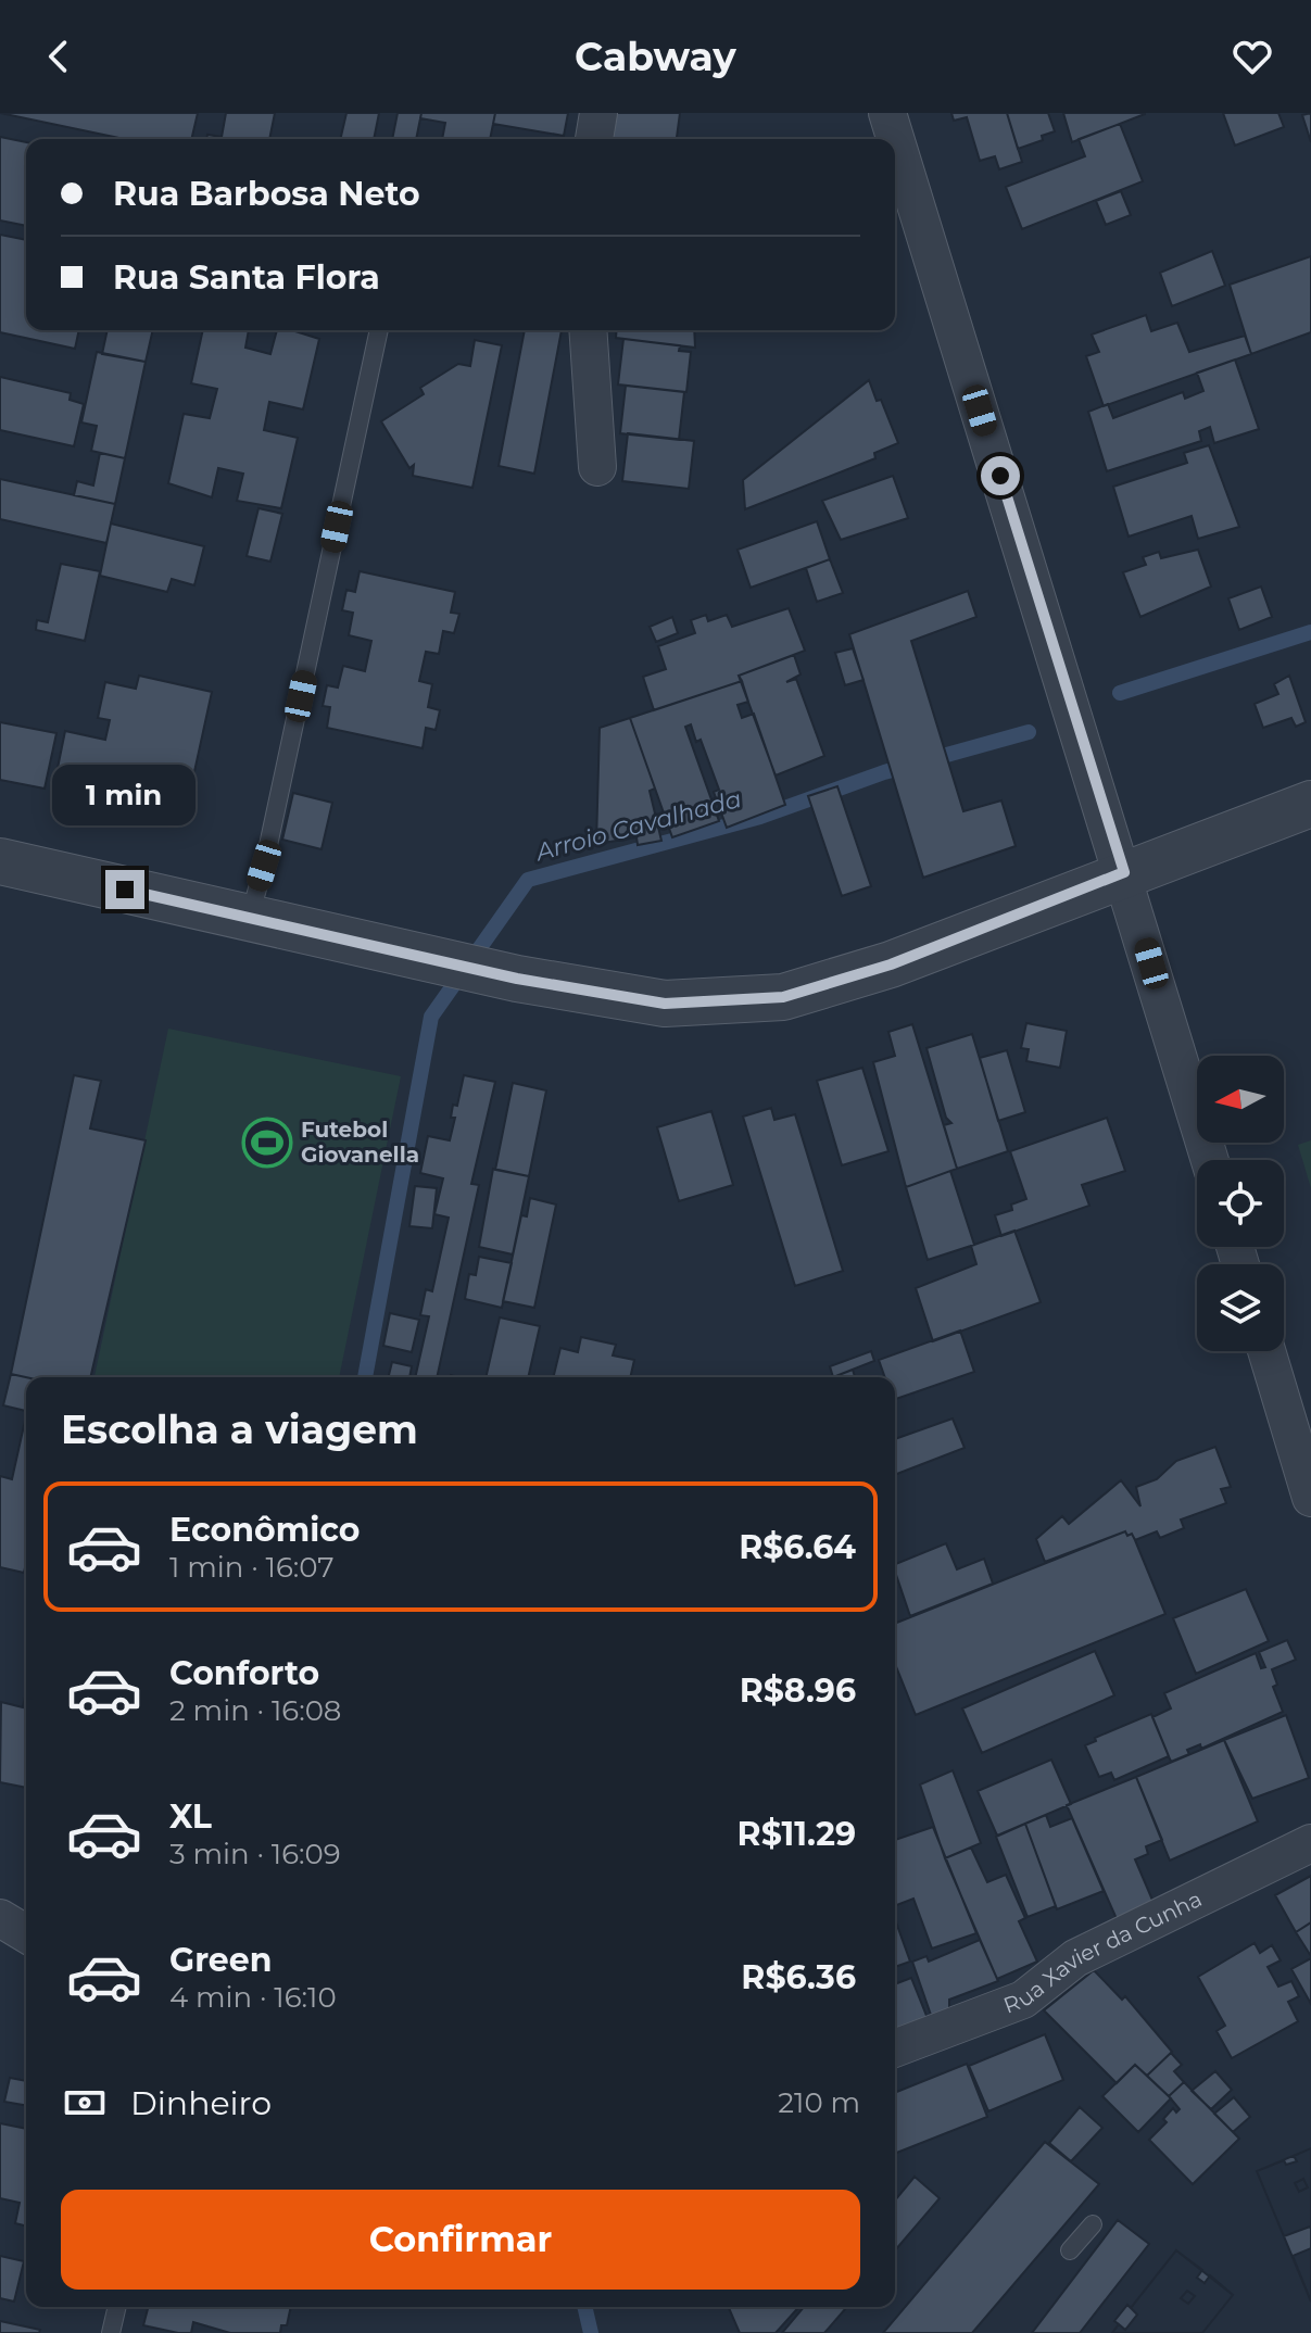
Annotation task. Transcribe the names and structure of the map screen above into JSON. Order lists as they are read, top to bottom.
{
  "streets": {
    "street": ["Rua Xavier da Cunha"]
  },
  "water": ["Arroio Cavalhada"],
  "places": {
    "sports": ["Futebol Giovanella"]
  },
  "north": "left",
  "page": {
    "header": "Cabway",
    "banner": ["Rua Barbosa Neto", "Rua Santa Flora"],
    "bubble": "1 min",
    "heading": "Escolha a viagem",
    "list": [
      {
        "name": "Econômico",
        "note": "1 min · 16:07",
        "value": "R$6.64"
      },
      {
        "name": "Conforto",
        "note": "2 min · 16:08",
        "value": "R$8.96"
      },
      {
        "name": "XL",
        "note": "3 min · 16:09",
        "value": "R$11.29"
      },
      {
        "name": "Green",
        "note": "4 min · 16:10",
        "value": "R$6.36"
      }
    ],
    "pay": ["Dinheiro", "210 m"],
    "buttons": "Confirmar"
  }
}
